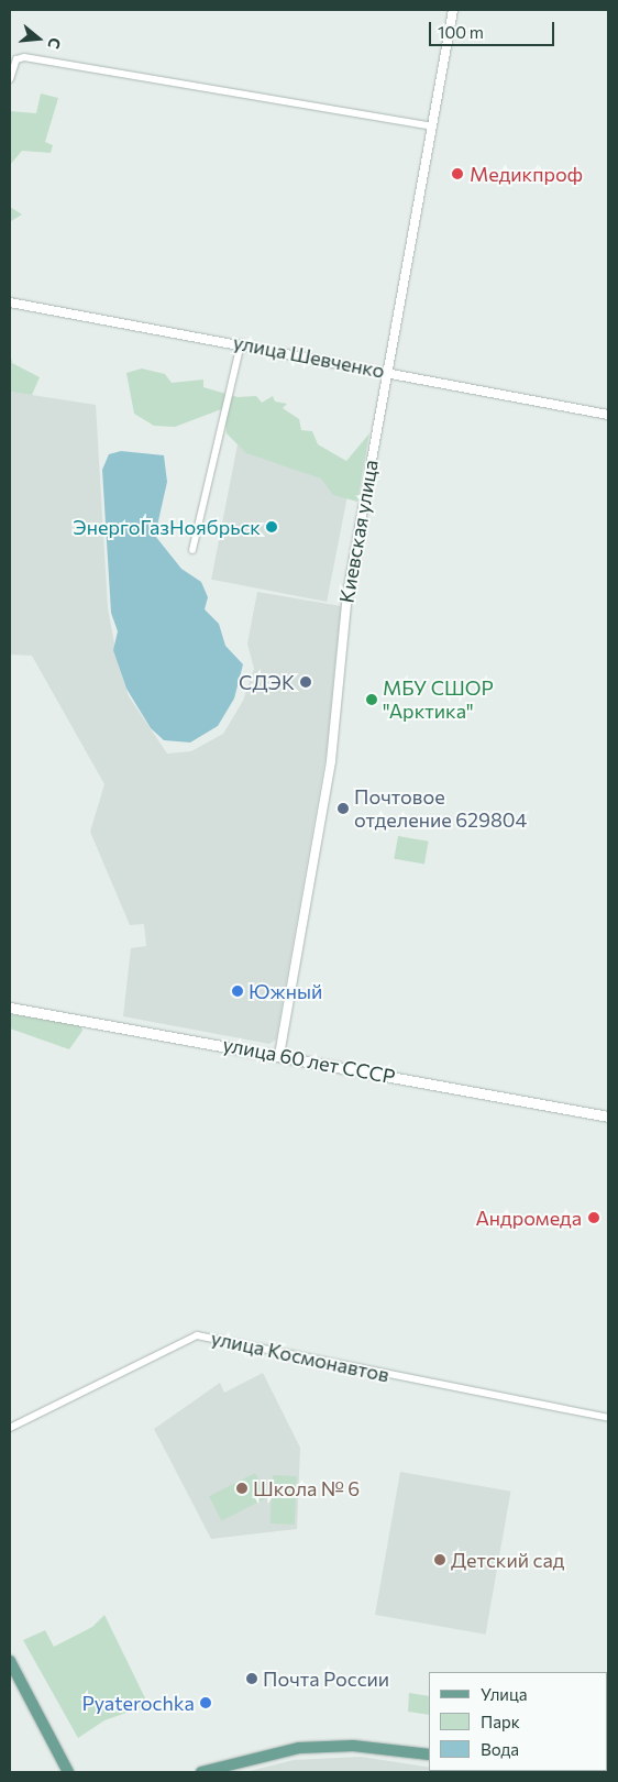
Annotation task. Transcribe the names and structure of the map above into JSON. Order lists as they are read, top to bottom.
{
  "streets": {
    "main road": ["улица 60 лет СССР"],
    "street": ["улица Шевченко", "Киевская улица", "улица Космонавтов"]
  },
  "crossings": [
    ["улица Шевченко", "Киевская улица"],
    ["Киевская улица", "улица 60 лет СССР"]
  ],
  "places": [
    "Медикпроф",
    "ЭнергоГазНоябрьск",
    "СДЭК",
    "МБУ СШОР \"Арктика\"",
    "Почтовое отделение 629804",
    "Южный",
    "Андромеда",
    "Школа № 6",
    "Детский сад",
    "Почта России",
    "Pyaterochka"
  ],
  "legend": ["Улица", "Парк", "Вода"],
  "scale_bar": "100 m",
  "north": "right"
}
